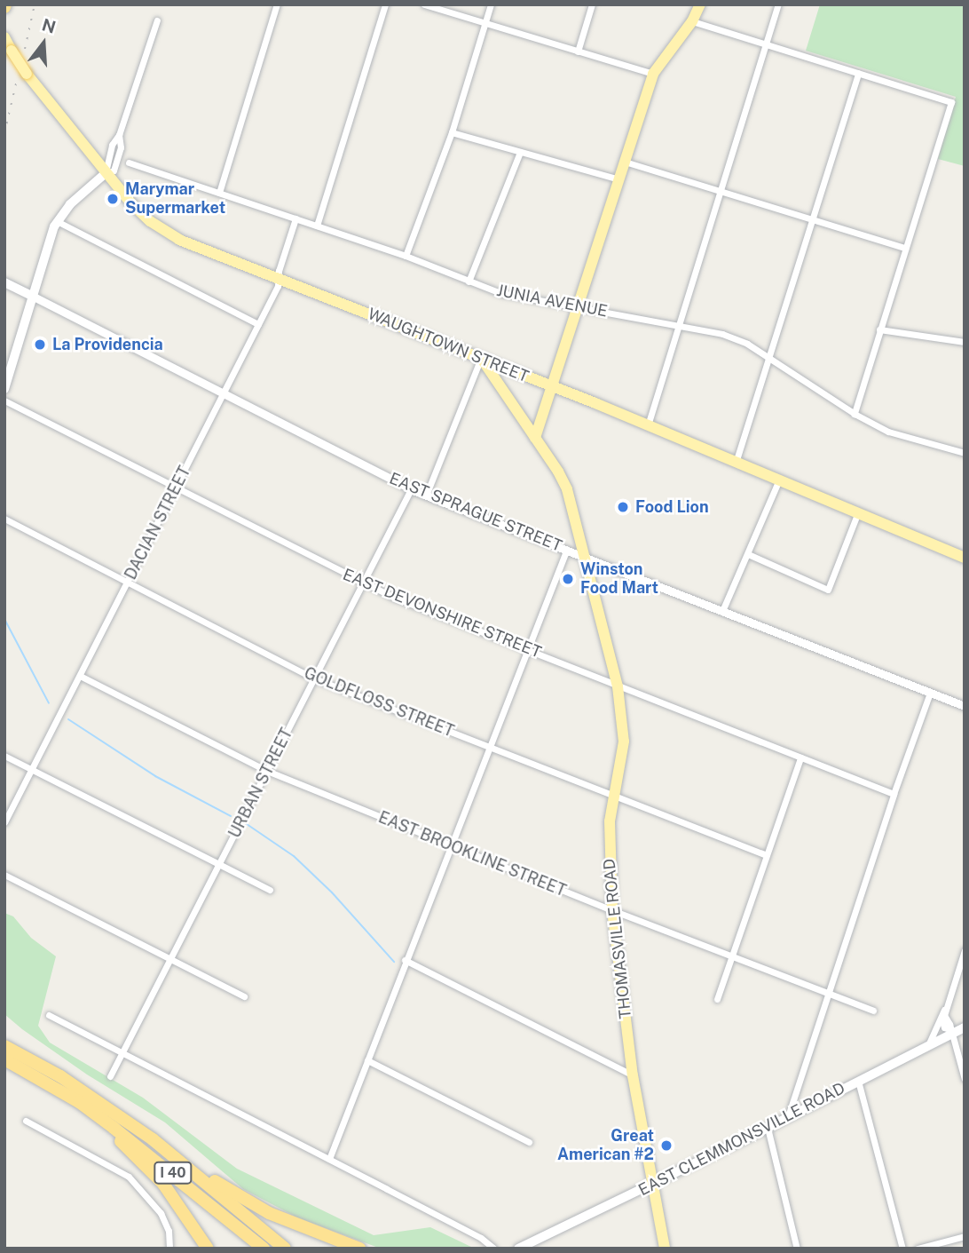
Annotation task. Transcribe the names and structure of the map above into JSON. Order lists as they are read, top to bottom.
{
  "streets": {
    "highway": ["I 40"],
    "main road": [
      "WAUGHTOWN STREET",
      "EAST SPRAGUE STREET",
      "THOMASVILLE ROAD",
      "EAST CLEMMONSVILLE ROAD"
    ],
    "street": [
      "JUNIA AVENUE",
      "DACIAN STREET",
      "EAST DEVONSHIRE STREET",
      "GOLDFLOSS STREET",
      "URBAN STREET",
      "EAST BROOKLINE STREET"
    ]
  },
  "crossings": [
    ["JUNIA AVENUE", "DACIAN STREET"],
    ["WAUGHTOWN STREET", "DACIAN STREET"],
    ["WAUGHTOWN STREET", "THOMASVILLE ROAD"],
    ["EAST SPRAGUE STREET", "DACIAN STREET"],
    ["EAST SPRAGUE STREET", "URBAN STREET"],
    ["EAST SPRAGUE STREET", "THOMASVILLE ROAD"],
    ["DACIAN STREET", "EAST DEVONSHIRE STREET"],
    ["DACIAN STREET", "GOLDFLOSS STREET"],
    ["DACIAN STREET", "EAST BROOKLINE STREET"],
    ["EAST DEVONSHIRE STREET", "URBAN STREET"],
    ["EAST DEVONSHIRE STREET", "THOMASVILLE ROAD"],
    ["GOLDFLOSS STREET", "URBAN STREET"],
    ["GOLDFLOSS STREET", "THOMASVILLE ROAD"],
    ["URBAN STREET", "EAST BROOKLINE STREET"],
    ["EAST BROOKLINE STREET", "THOMASVILLE ROAD"],
    ["THOMASVILLE ROAD", "EAST CLEMMONSVILLE ROAD"]
  ],
  "places": [
    "Marymar Supermarket",
    "La Providencia",
    "Food Lion",
    "Winston Food Mart",
    "Great American #2"
  ],
  "north": "top"
}
